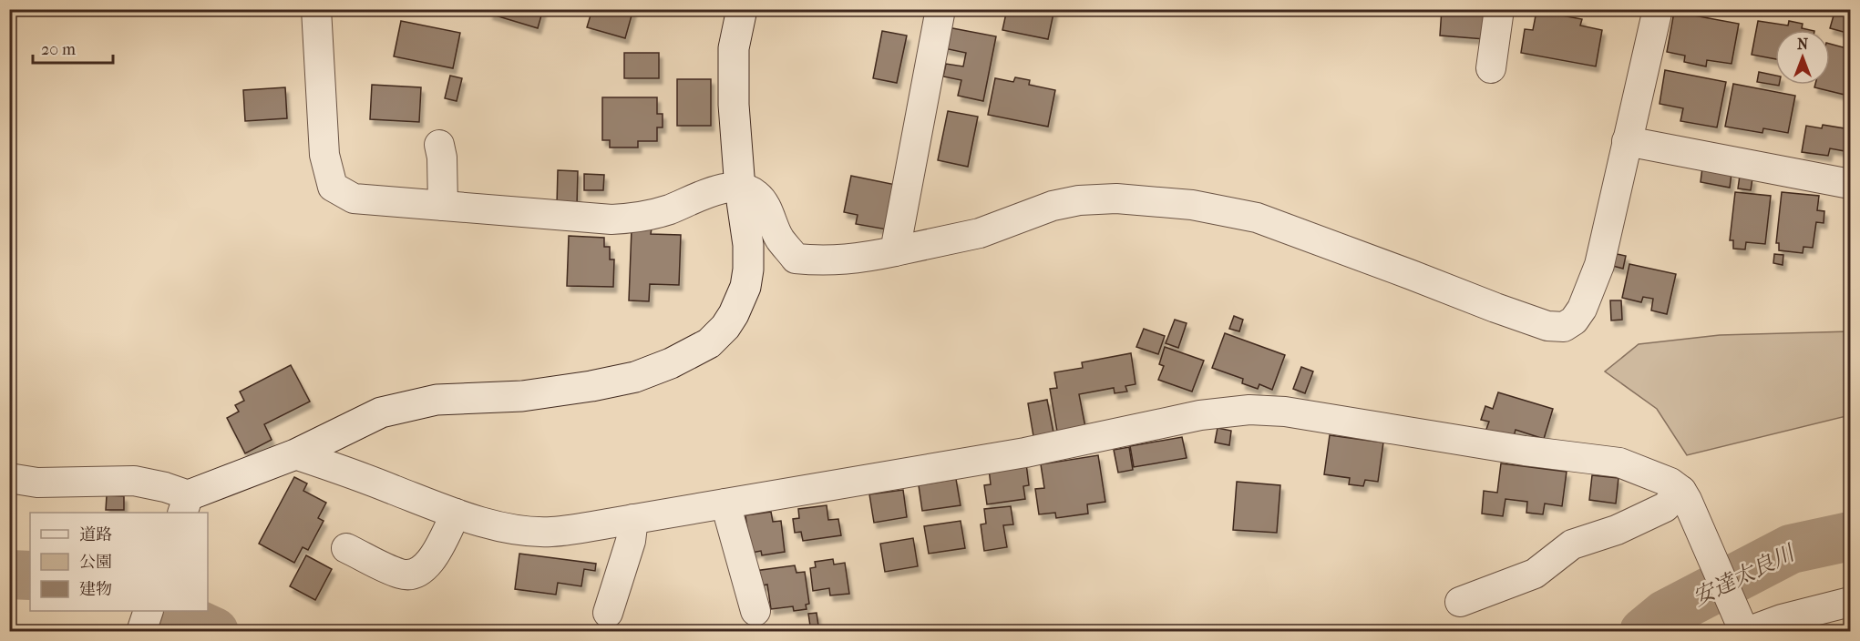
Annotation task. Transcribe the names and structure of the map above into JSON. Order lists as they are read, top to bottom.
{
  "water": ["安達太良川"],
  "legend": ["道路", "公園", "建物"],
  "scale_bar": "20 m",
  "north": "top"
}
